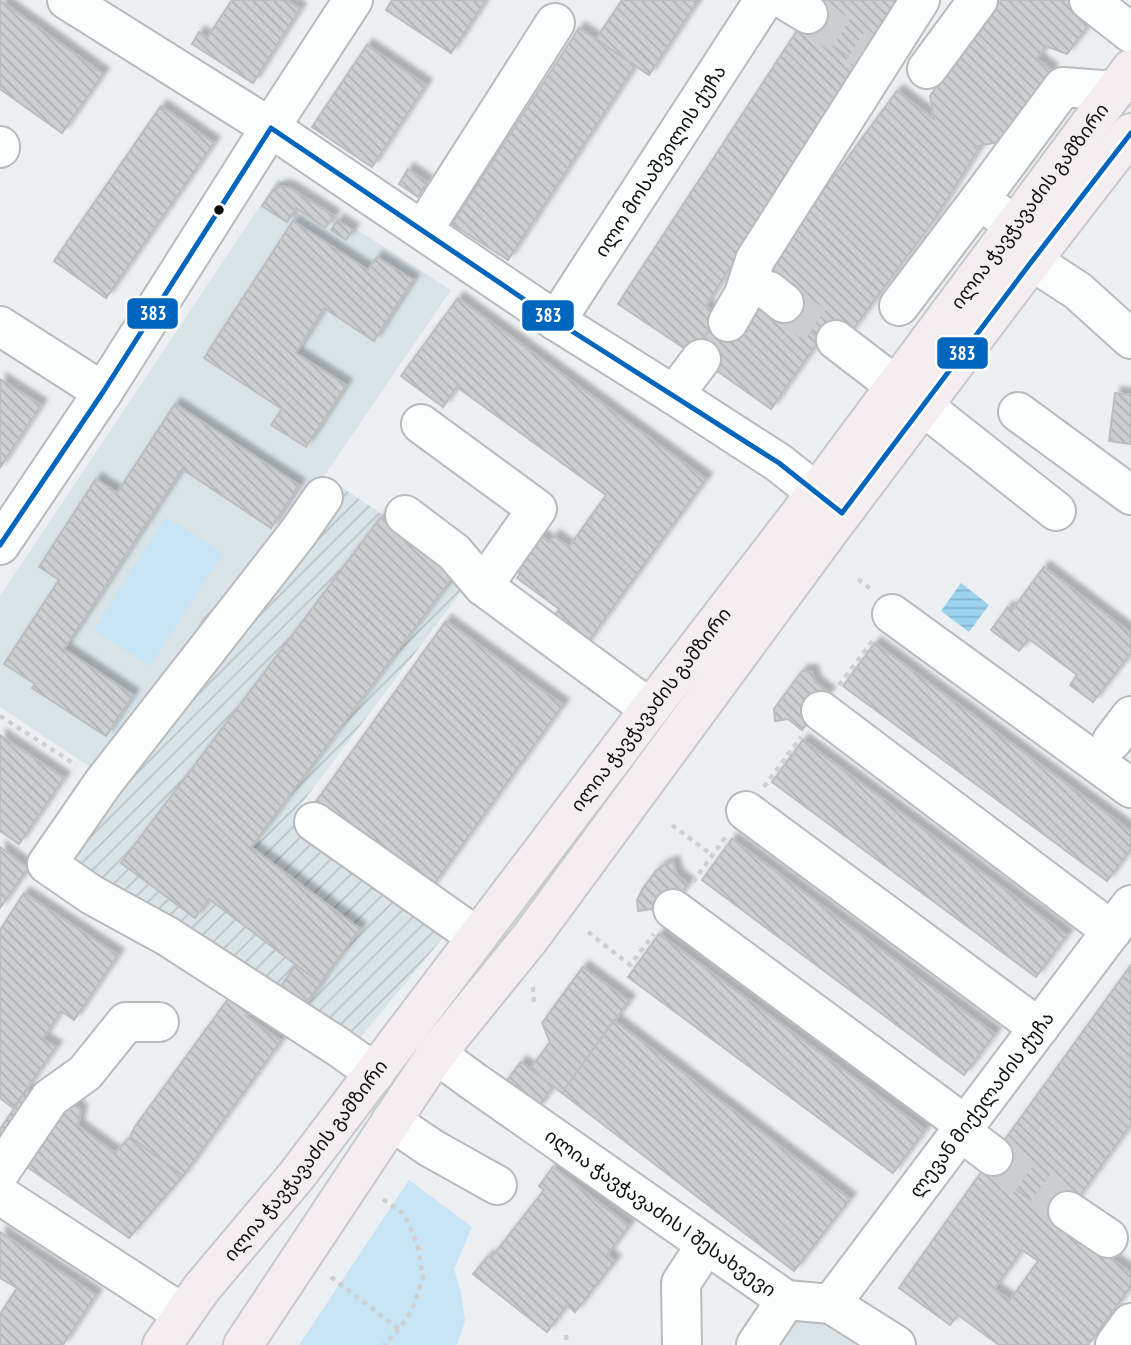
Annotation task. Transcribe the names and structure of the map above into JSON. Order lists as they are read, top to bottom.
{
  "streets": {
    "main road": ["ილია ჭავჭავაძის გამზირი"],
    "street": ["ილო მოსაშვილის ქუჩა", "ლევან მიქელაძის ქუჩა", "ილია ჭავჭავაძის I შესახვევი"]
  },
  "crossings": [
    ["ილია ჭავჭავაძის გამზირი", "ილია ჭავჭავაძის I შესახვევი"],
    ["ლევან მიქელაძის ქუჩა", "ილია ჭავჭავაძის I შესახვევი"]
  ],
  "lines": ["transit line 383"]
}
